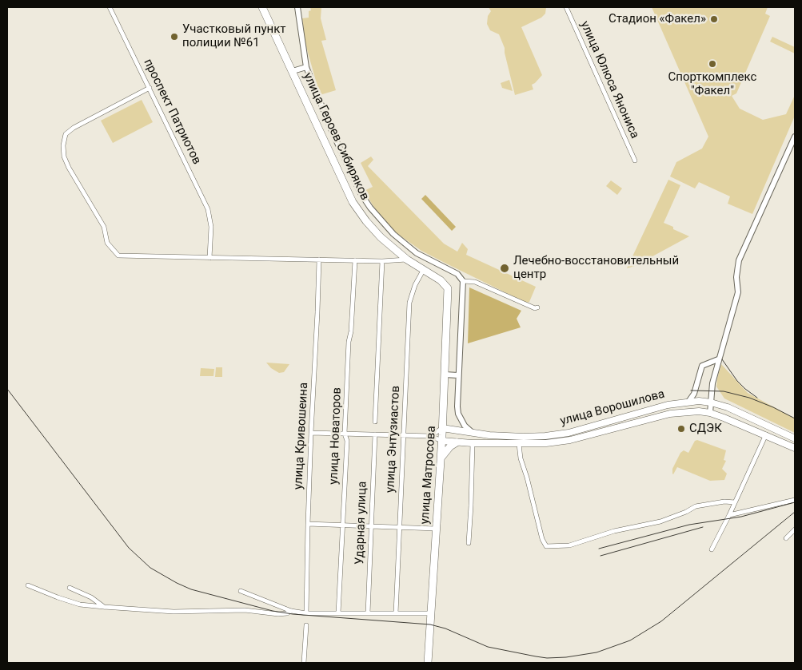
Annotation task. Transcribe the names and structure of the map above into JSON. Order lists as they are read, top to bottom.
{
  "streets": {
    "highway": ["улица Героев Сибиряков", "улица Матросова"],
    "main road": ["улица Ворошилова"],
    "street": [
      "улица Юлюса Янониса",
      "проспект Патриотов",
      "улица Кривошеина",
      "улица Новаторов",
      "улица Энтузиастов",
      "Ударная улица"
    ]
  },
  "crossings": [
    ["улица Героев Сибиряков", "улица Энтузиастов"],
    ["улица Героев Сибиряков", "улица Матросова"],
    ["улица Ворошилова", "улица Кривошеина"],
    ["улица Ворошилова", "улица Новаторов"],
    ["улица Ворошилова", "улица Энтузиастов"],
    ["улица Ворошилова", "улица Матросова"],
    ["улица Ворошилова", "Ударная улица"]
  ],
  "places": [
    "Стадион «Факел»",
    "Участковый пункт полиции №61",
    "Спорткомплекс \"Факел\"",
    "Лечебно-восстановительный центр",
    "СДЭК"
  ]
}
